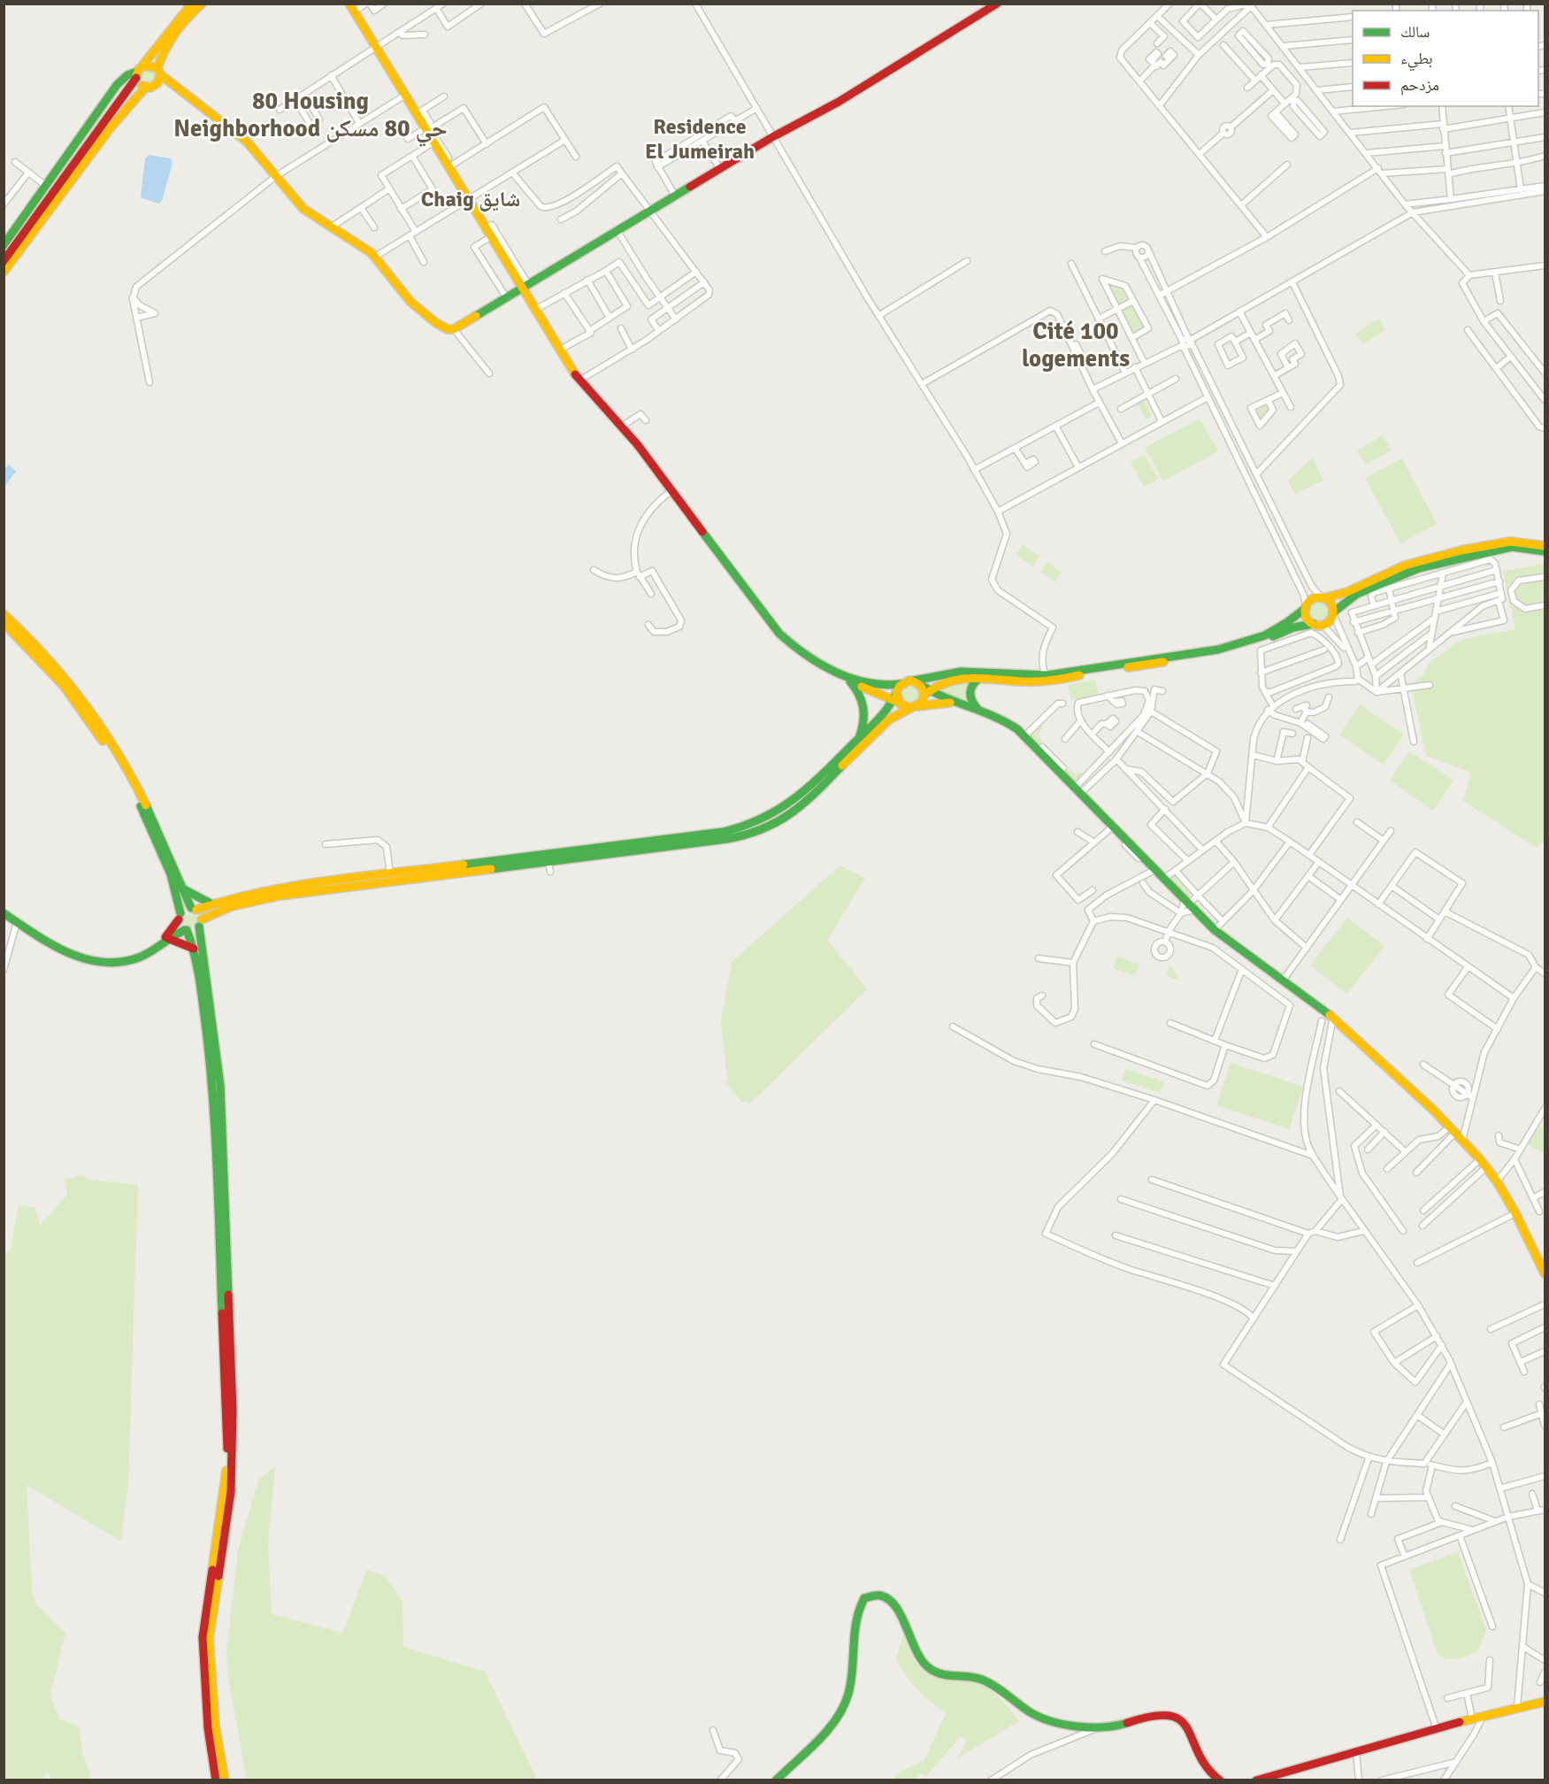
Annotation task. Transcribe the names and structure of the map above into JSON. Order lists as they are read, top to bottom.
{
  "districts": [
    "80 Housing Neighborhood حي 80 مسكن",
    "Residence El Jumeirah",
    "Chaig شايق",
    "Cité 100 logements"
  ],
  "legend": ["سالك", "بطيء", "مزدحم"]
}
